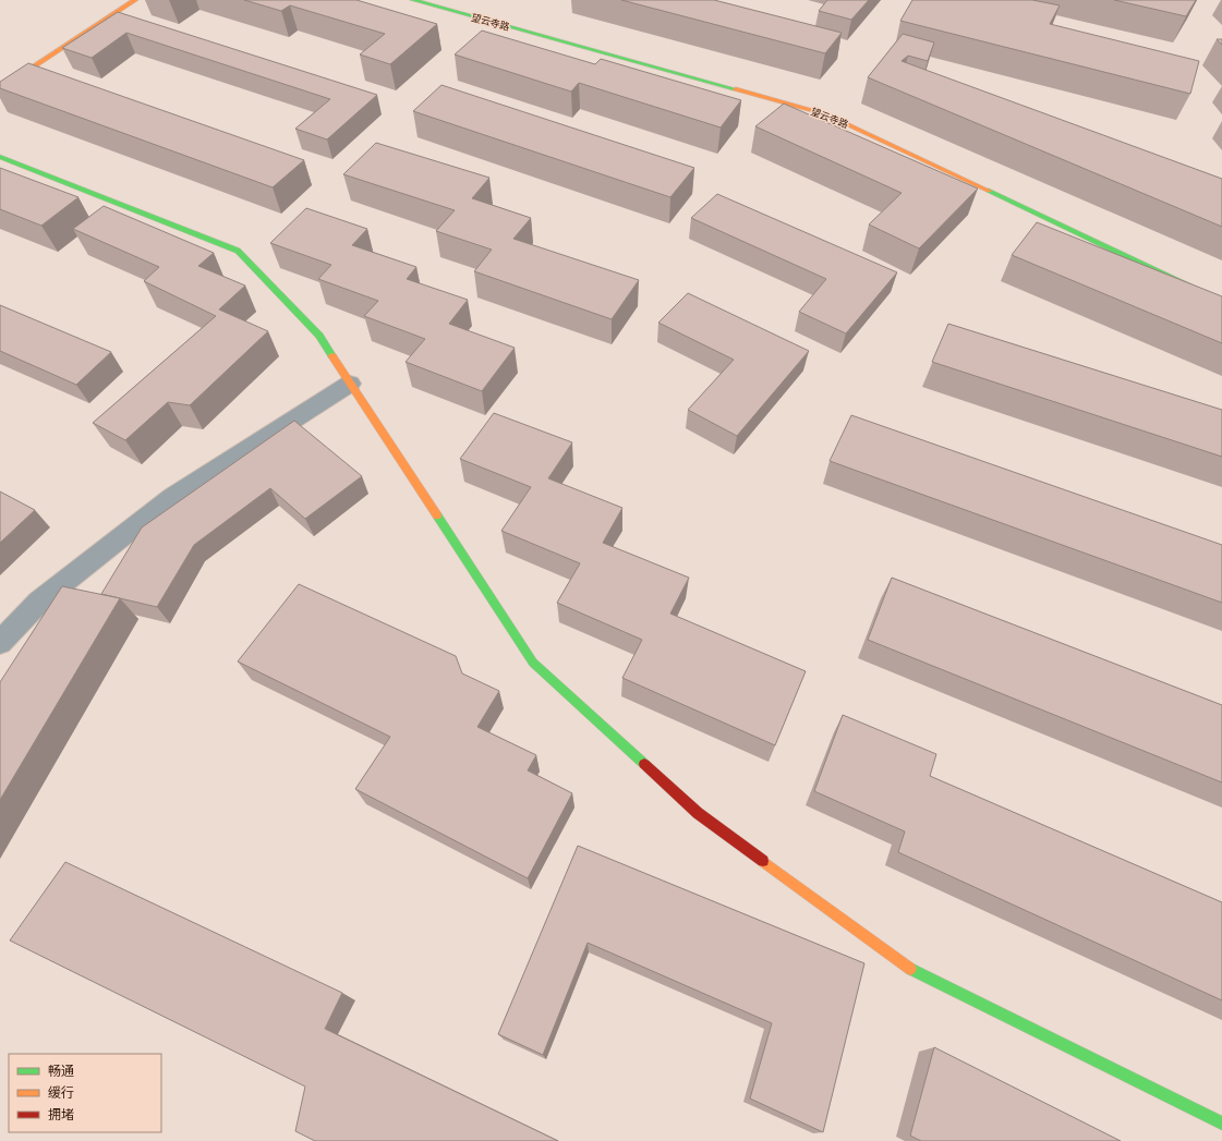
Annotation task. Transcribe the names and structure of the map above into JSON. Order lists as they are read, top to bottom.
{
  "streets": {
    "street": ["望云寺路"]
  },
  "legend": ["畅通", "缓行", "拥堵"]
}
